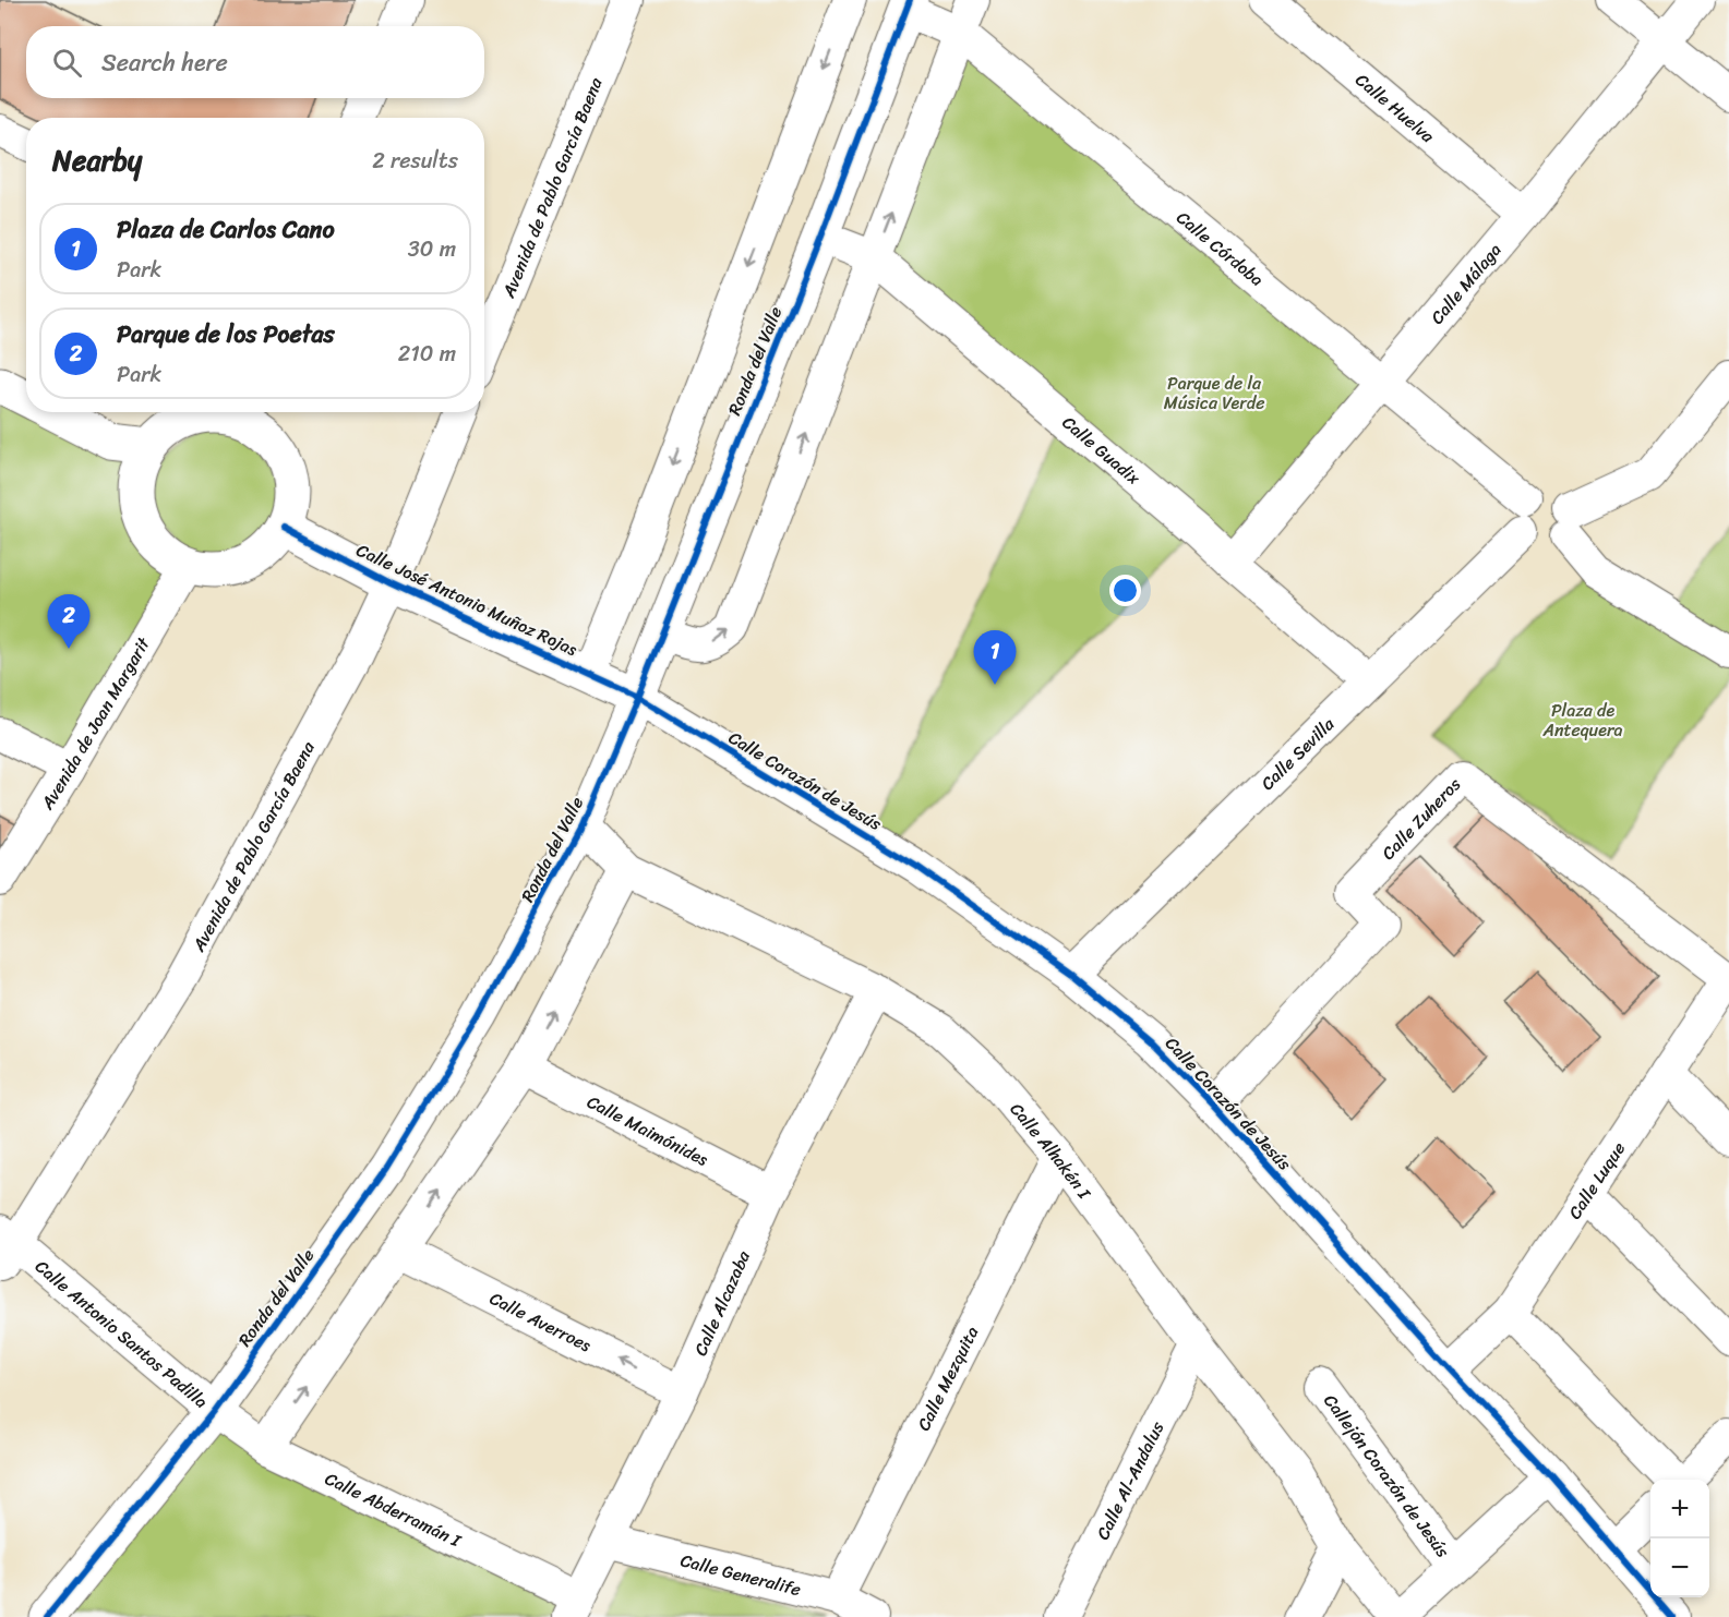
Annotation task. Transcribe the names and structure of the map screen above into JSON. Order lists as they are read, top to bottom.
{
  "streets": {
    "street": [
      "Calle Huelva",
      "Avenida de Pablo García Baena",
      "Calle Córdoba",
      "Calle Málaga",
      "Ronda del Valle",
      "Calle Guadix",
      "Calle José Antonio Muñoz Rojas",
      "Avenida de Joan Margarit",
      "Calle Sevilla",
      "Calle Corazón de Jesús",
      "Calle Zuheros",
      "Calle Maimónides",
      "Calle Alhakén I",
      "Calle Luque",
      "Calle Alcazaba",
      "Calle Averroes",
      "Calle Antonio Santos Padilla",
      "Calle Mezquita",
      "Callejón Corazón de Jesús",
      "Calle Al-Andalus",
      "Calle Abderramán I",
      "Calle Generalife"
    ]
  },
  "crossings": [
    ["Calle Huelva", "Calle Málaga"],
    ["Avenida de Pablo García Baena", "Calle José Antonio Muñoz Rojas"],
    ["Avenida de Pablo García Baena", "Calle Antonio Santos Padilla"],
    ["Calle Córdoba", "Calle Málaga"],
    ["Calle Córdoba", "Ronda del Valle"],
    ["Calle Córdoba", "Calle Sevilla"],
    ["Calle Málaga", "Calle Guadix"],
    ["Ronda del Valle", "Calle Guadix"],
    ["Ronda del Valle", "Calle José Antonio Muñoz Rojas"],
    ["Ronda del Valle", "Calle Corazón de Jesús"],
    ["Ronda del Valle", "Calle Alhakén I"],
    ["Ronda del Valle", "Calle Antonio Santos Padilla"],
    ["Ronda del Valle", "Calle Abderramán I"],
    ["Calle Guadix", "Calle Sevilla"],
    ["Calle José Antonio Muñoz Rojas", "Calle Corazón de Jesús"],
    ["Calle Sevilla", "Calle Corazón de Jesús"],
    ["Calle Corazón de Jesús", "Calle Zuheros"],
    ["Calle Corazón de Jesús", "Calle Luque"],
    ["Calle Zuheros", "Calle Luque"],
    ["Calle Maimónides", "Calle Alcazaba"],
    ["Calle Alhakén I", "Calle Alcazaba"],
    ["Calle Alhakén I", "Calle Mezquita"],
    ["Calle Alhakén I", "Calle Al-Andalus"],
    ["Calle Alcazaba", "Calle Averroes"],
    ["Calle Alcazaba", "Calle Abderramán I"],
    ["Calle Alcazaba", "Calle Generalife"],
    ["Calle Antonio Santos Padilla", "Calle Abderramán I"],
    ["Calle Mezquita", "Calle Generalife"]
  ],
  "one_way": ["Calle Averroes"],
  "parks": ["Parque de la Música Verde", "Plaza de Antequera"],
  "page": {
    "search": "Search here",
    "heading": ["Nearby", "2 results"],
    "list": [
      {
        "mark": "1",
        "name": "Plaza de Carlos Cano",
        "note": "Park",
        "value": "30 m"
      },
      {
        "mark": "2",
        "name": "Parque de los Poetas",
        "note": "Park",
        "value": "210 m"
      }
    ],
    "pins": ["2", "1"],
    "map_buttons": ["+", "−"]
  }
}
